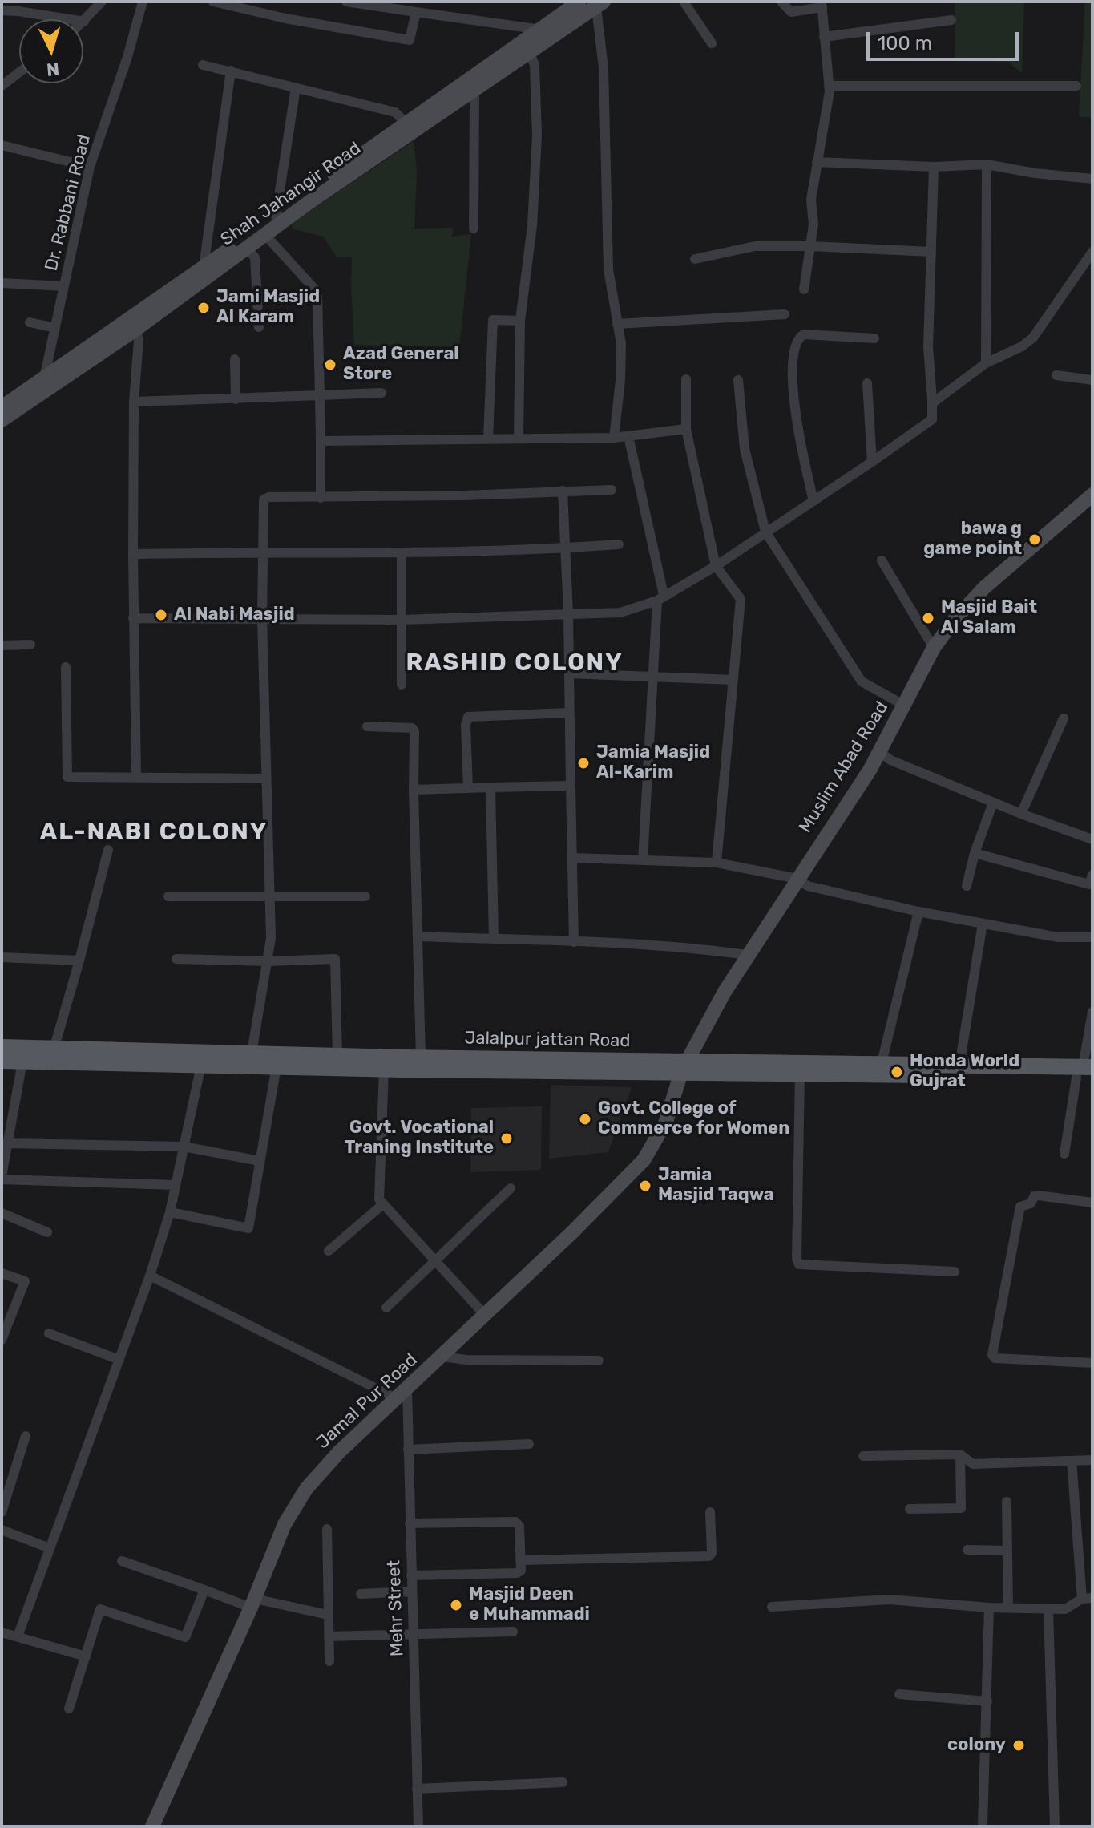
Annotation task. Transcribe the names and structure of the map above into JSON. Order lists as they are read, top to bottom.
{
  "streets": {
    "main road": ["Jalalpur jattan Road"],
    "street": [
      "Shah Jahangir Road",
      "Dr. Rabbani Road",
      "Muslim Abad Road",
      "Jamal Pur Road",
      "Mehr Street"
    ]
  },
  "crossings": [
    ["Shah Jahangir Road", "Dr. Rabbani Road"],
    ["Muslim Abad Road", "Jalalpur jattan Road"],
    ["Muslim Abad Road", "Jamal Pur Road"],
    ["Jalalpur jattan Road", "Jamal Pur Road"],
    ["Jamal Pur Road", "Mehr Street"]
  ],
  "districts": ["RASHID COLONY", "AL-NABI COLONY"],
  "places": [
    "Jami Masjid Al Karam",
    "Azad General Store",
    "bawa g game point",
    "Al Nabi Masjid",
    "Masjid Bait Al Salam",
    "Jamia Masjid Al-Karim",
    "Honda World Gujrat",
    "Govt. College of Commerce for Women",
    "Govt. Vocational Traning Institute",
    "Jamia Masjid Taqwa",
    "Masjid Deen e Muhammadi",
    "colony"
  ],
  "scale_bar": "100 m",
  "north": "bottom"
}
